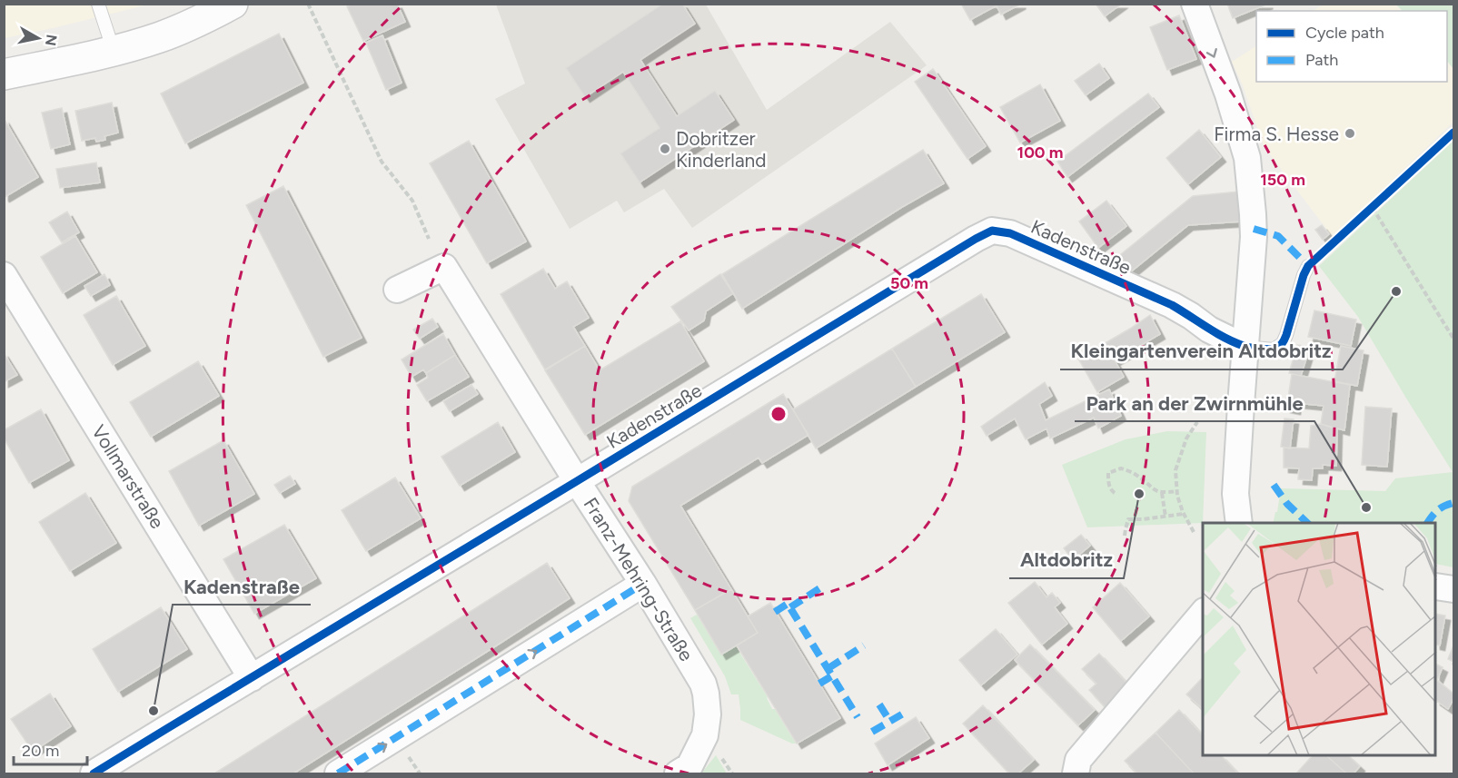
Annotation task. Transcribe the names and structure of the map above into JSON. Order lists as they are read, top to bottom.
{
  "streets": {
    "street": ["Kadenstraße", "Vollmarstraße", "Franz-Mehring-Straße"]
  },
  "crossings": [
    ["Kadenstraße", "Vollmarstraße"],
    ["Kadenstraße", "Franz-Mehring-Straße"]
  ],
  "places": [
    "Firma S. Hesse",
    "Dobritzer Kinderland",
    "Kleingartenverein Altdobritz",
    "Altdobritz",
    "Park an der Zwirnmühle",
    "Kadenstraße"
  ],
  "legend": ["Cycle path", "Path"],
  "scale_bar": "20 m",
  "north": "right",
  "rings": ["100 m", "150 m", "50 m"]
}
